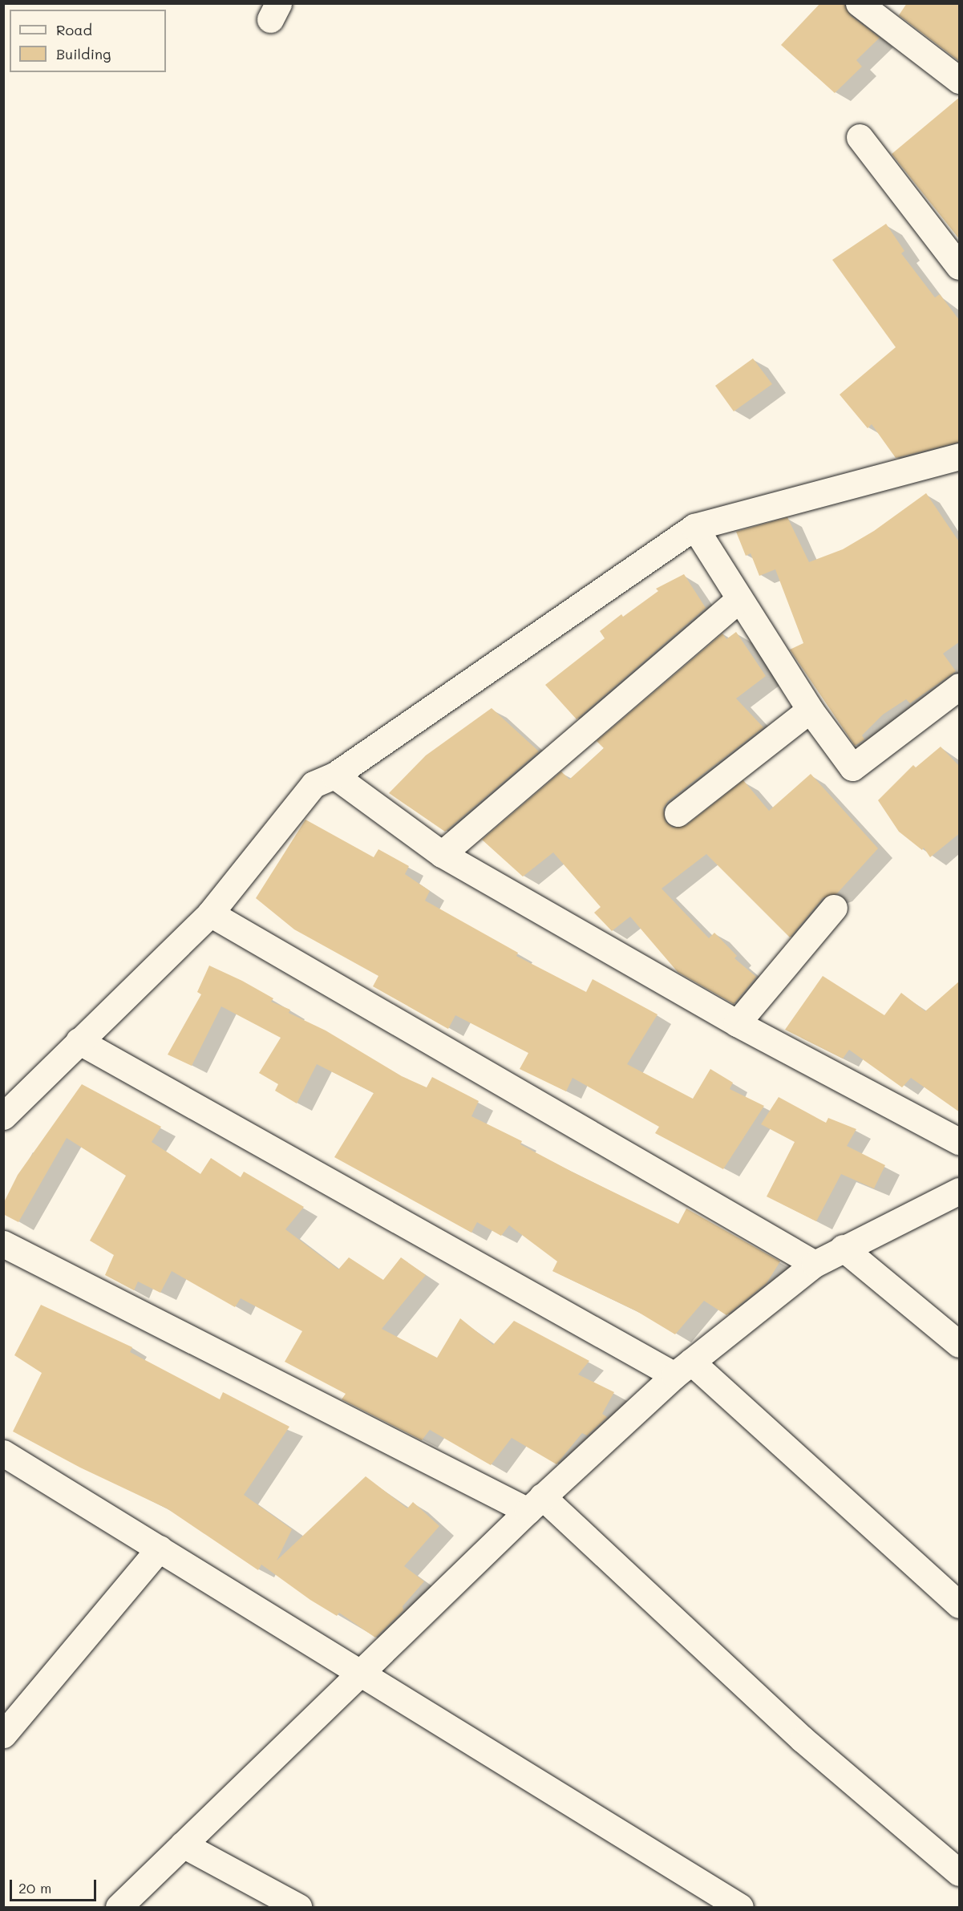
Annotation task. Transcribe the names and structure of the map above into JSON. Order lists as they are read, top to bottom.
{
  "legend": ["Road", "Building"],
  "scale_bar": "20 m"
}
